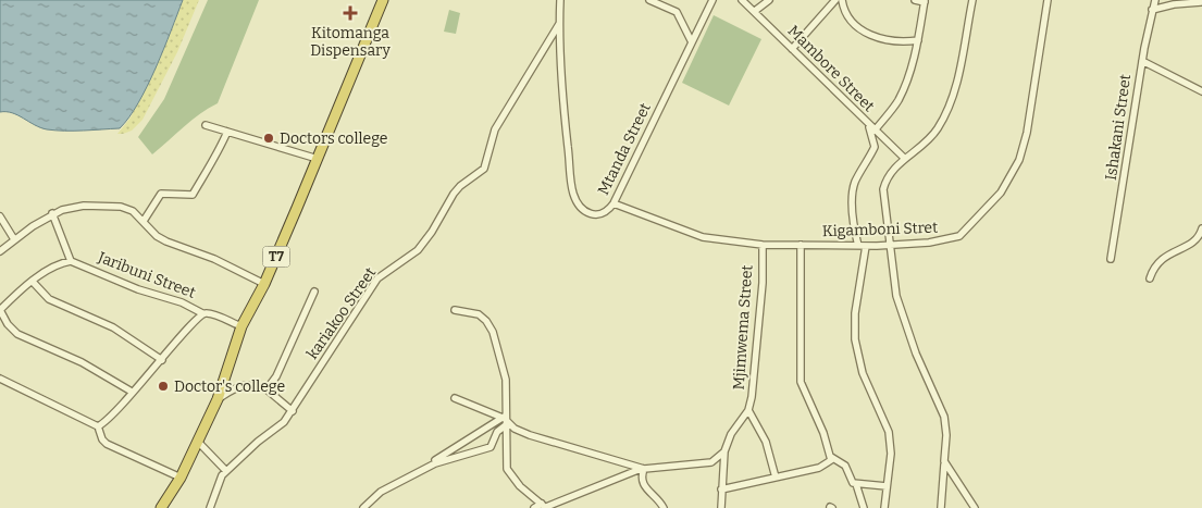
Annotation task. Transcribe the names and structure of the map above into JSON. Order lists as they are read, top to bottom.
{
  "streets": {
    "highway": ["T7"],
    "street": [
      "Mambore Street",
      "Ishakani Street",
      "Mtanda Street",
      "Kigamboni Stret",
      "Jaribuni Street",
      "kariakoo Street",
      "Mjimwema Street"
    ]
  },
  "crossings": [
    ["Mtanda Street", "Kigamboni Stret"],
    ["Mtanda Street", "kariakoo Street"],
    ["Kigamboni Stret", "Mjimwema Street"],
    ["T7", "Jaribuni Street"]
  ],
  "places": {
    "health": ["Kitomanga Dispensary"],
    "other": ["Doctors college", "Doctor's college"]
  }
}
